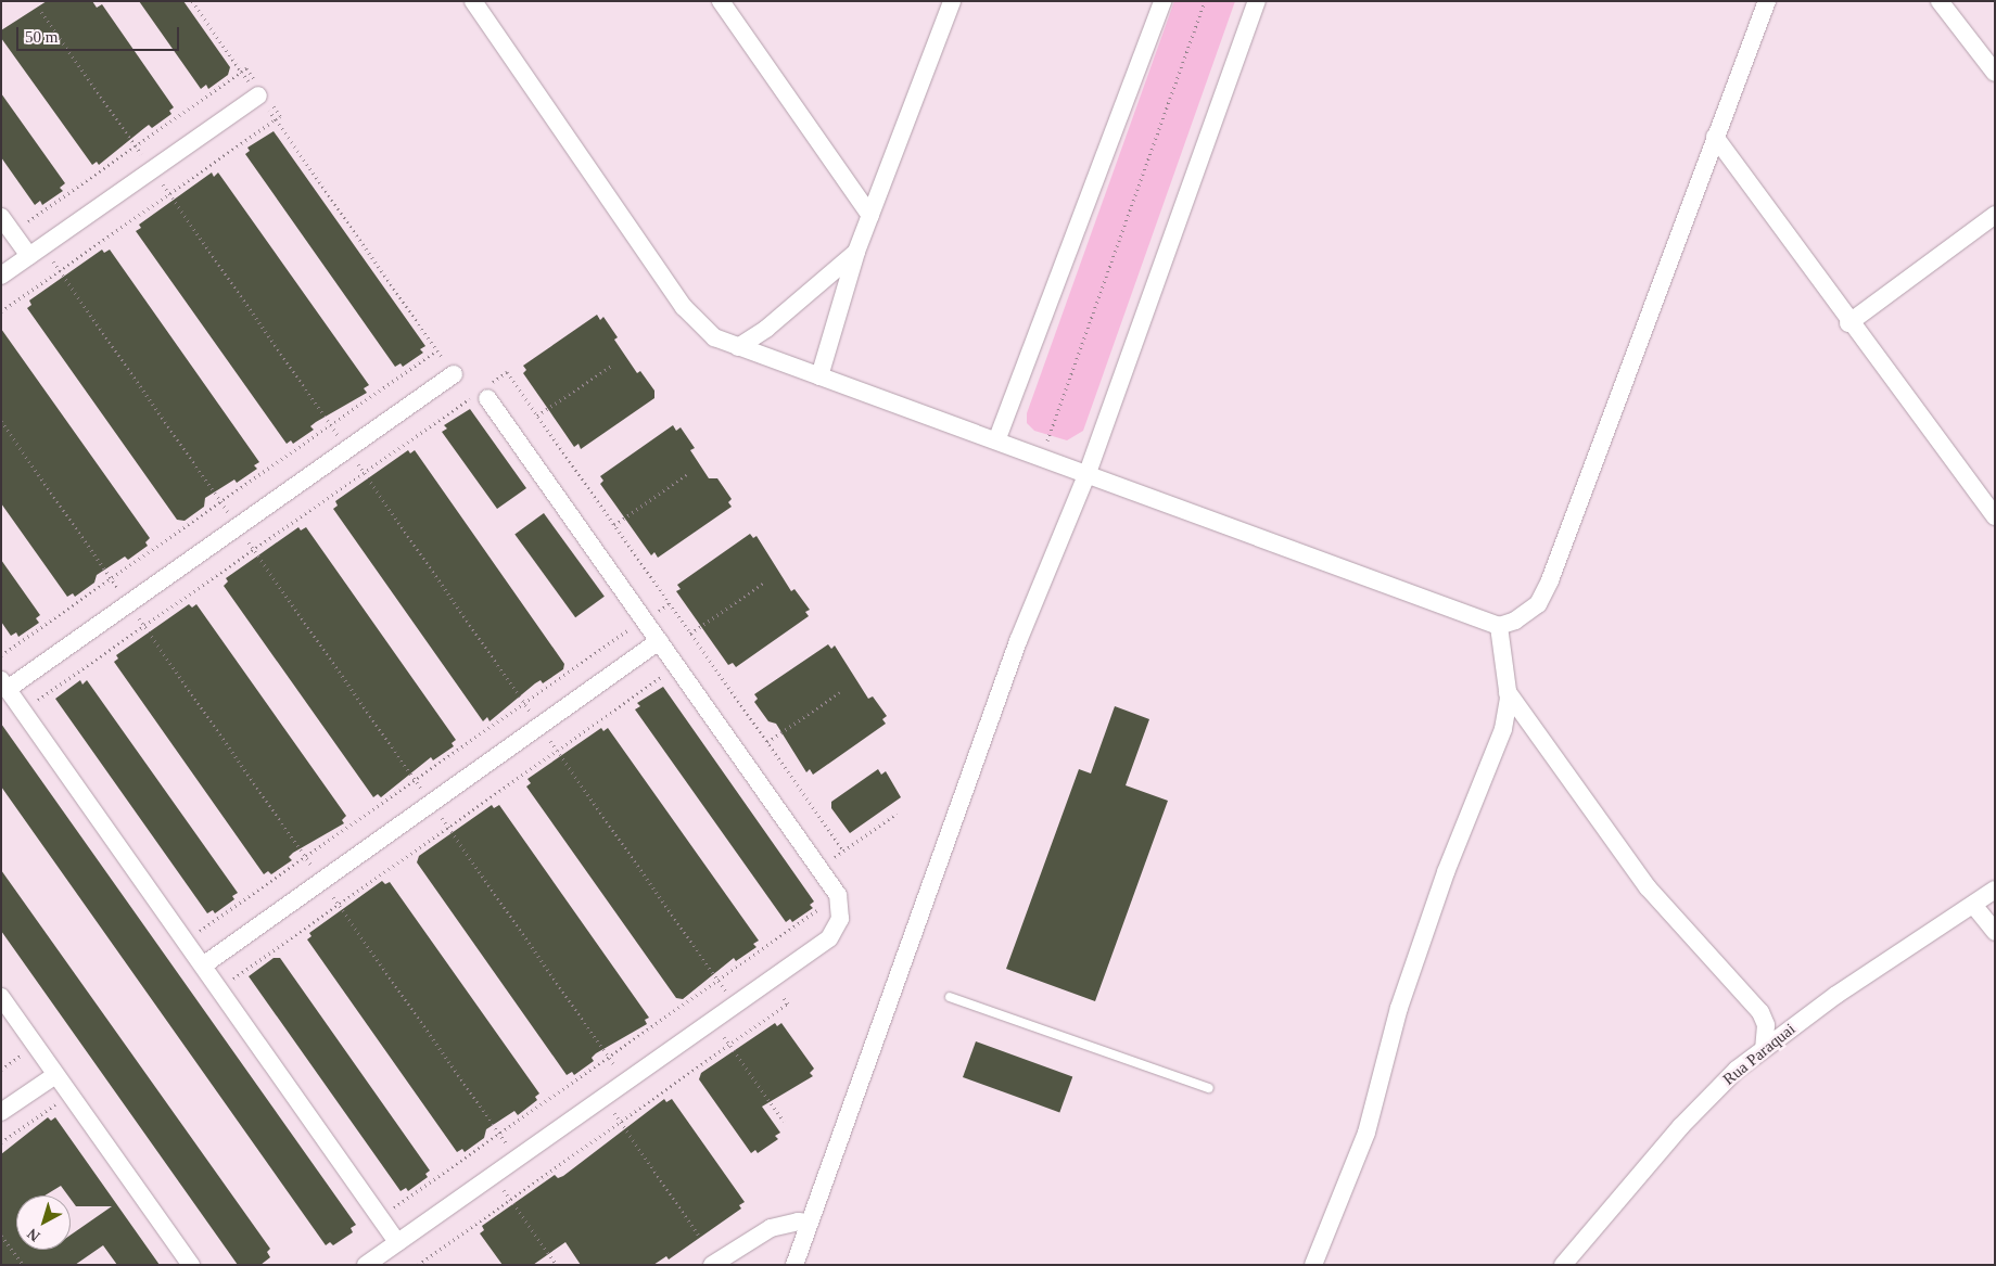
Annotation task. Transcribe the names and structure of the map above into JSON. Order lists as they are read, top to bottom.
{
  "streets": {
    "street": ["Rua Paraquai"]
  },
  "scale_bar": "50 m",
  "north": "bottom left"
}
